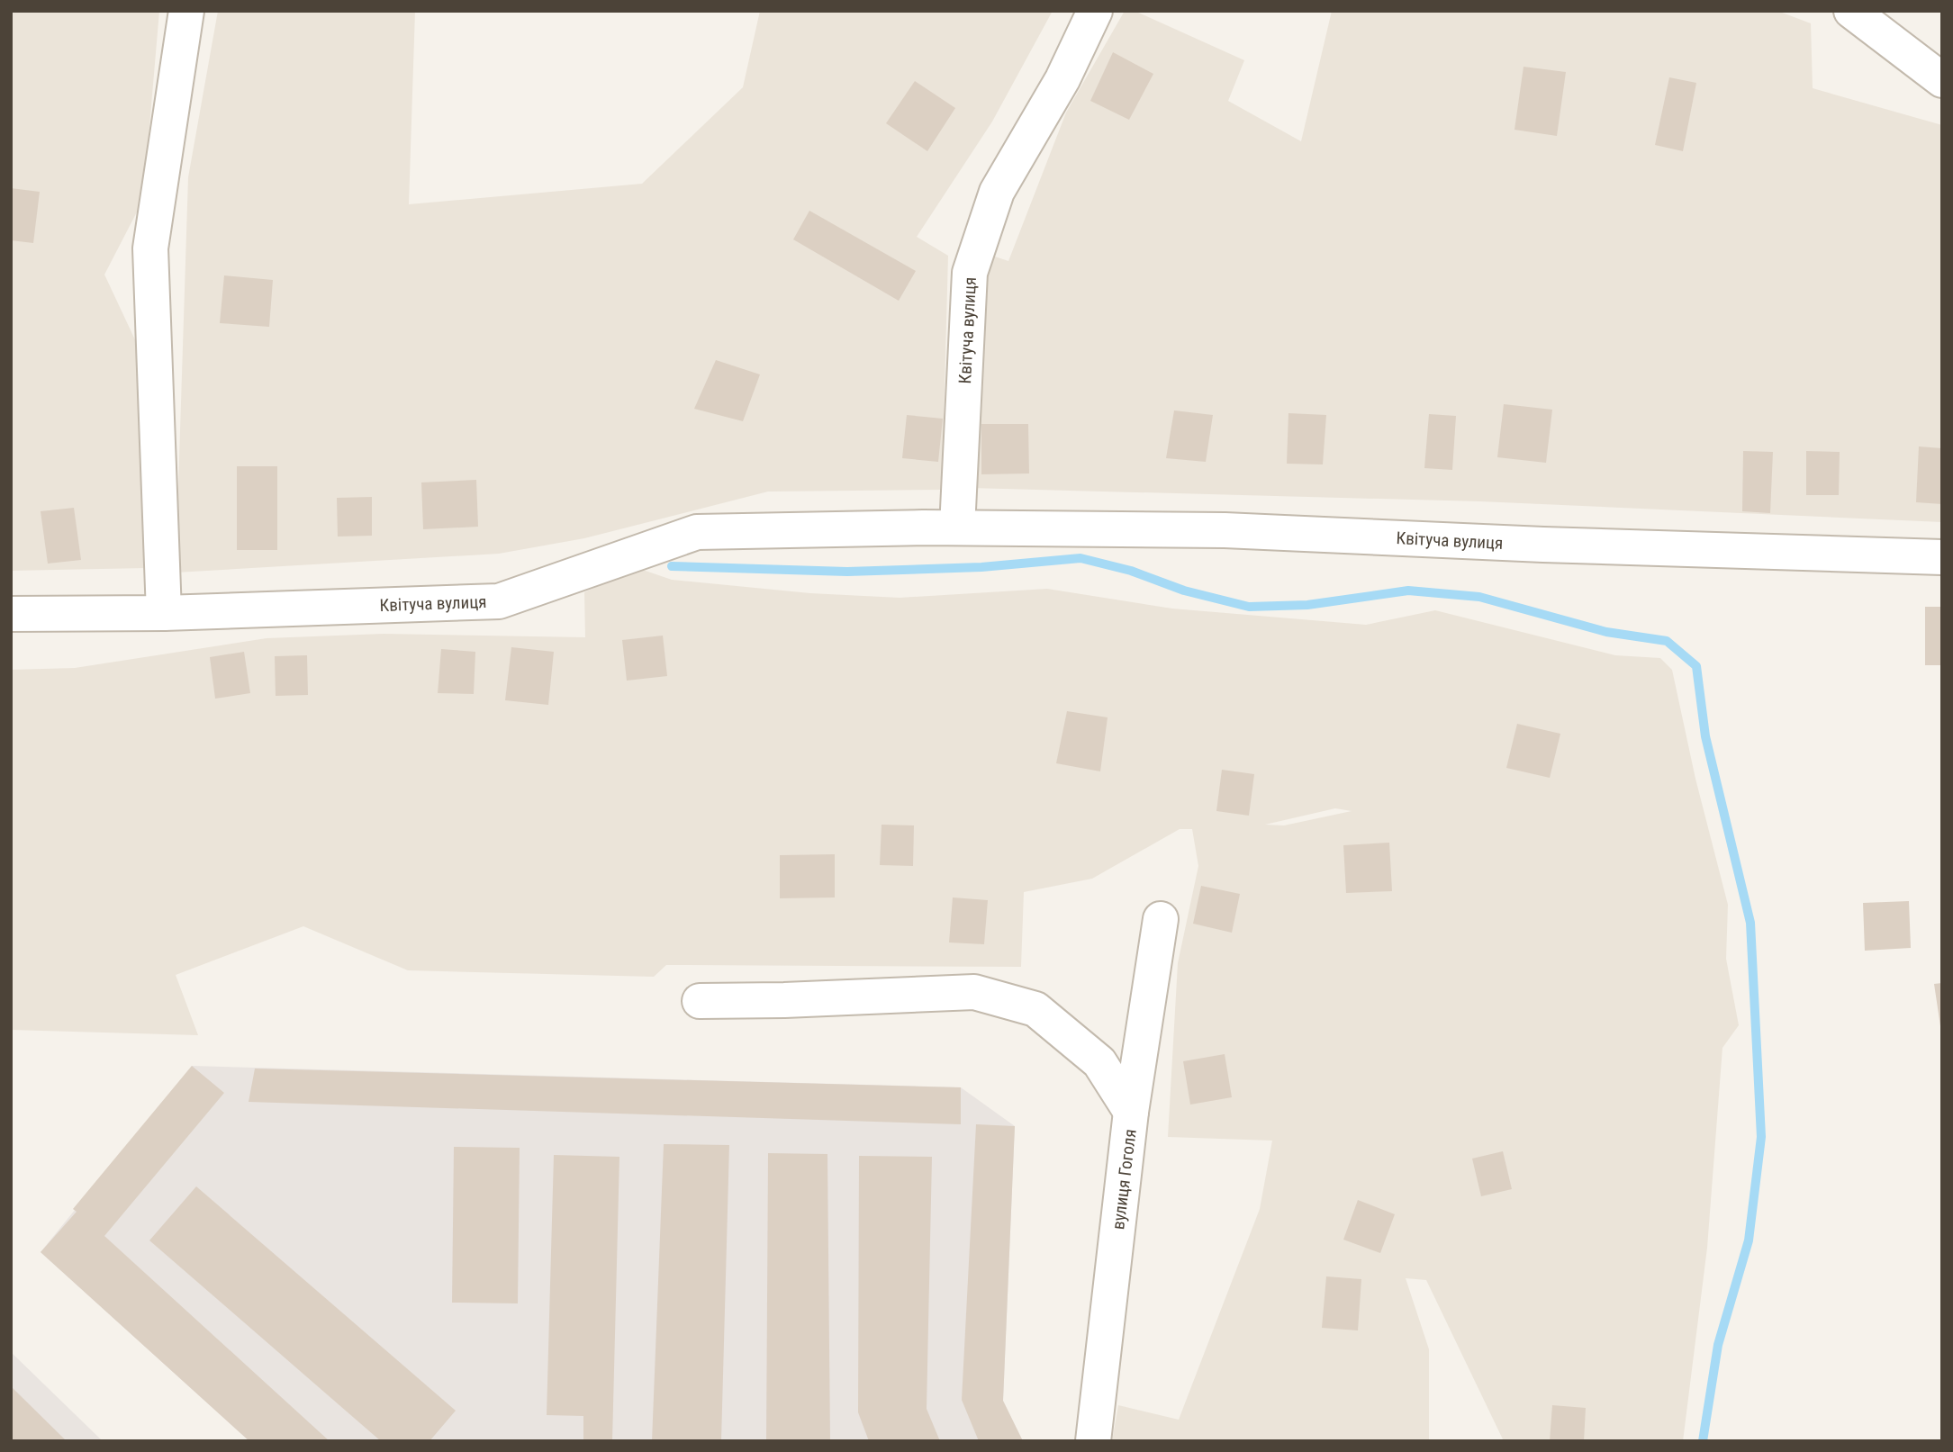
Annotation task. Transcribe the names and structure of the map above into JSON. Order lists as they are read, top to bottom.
{
  "streets": {
    "street": ["Квітуча вулиця", "вулиця Гоголя"]
  }
}
